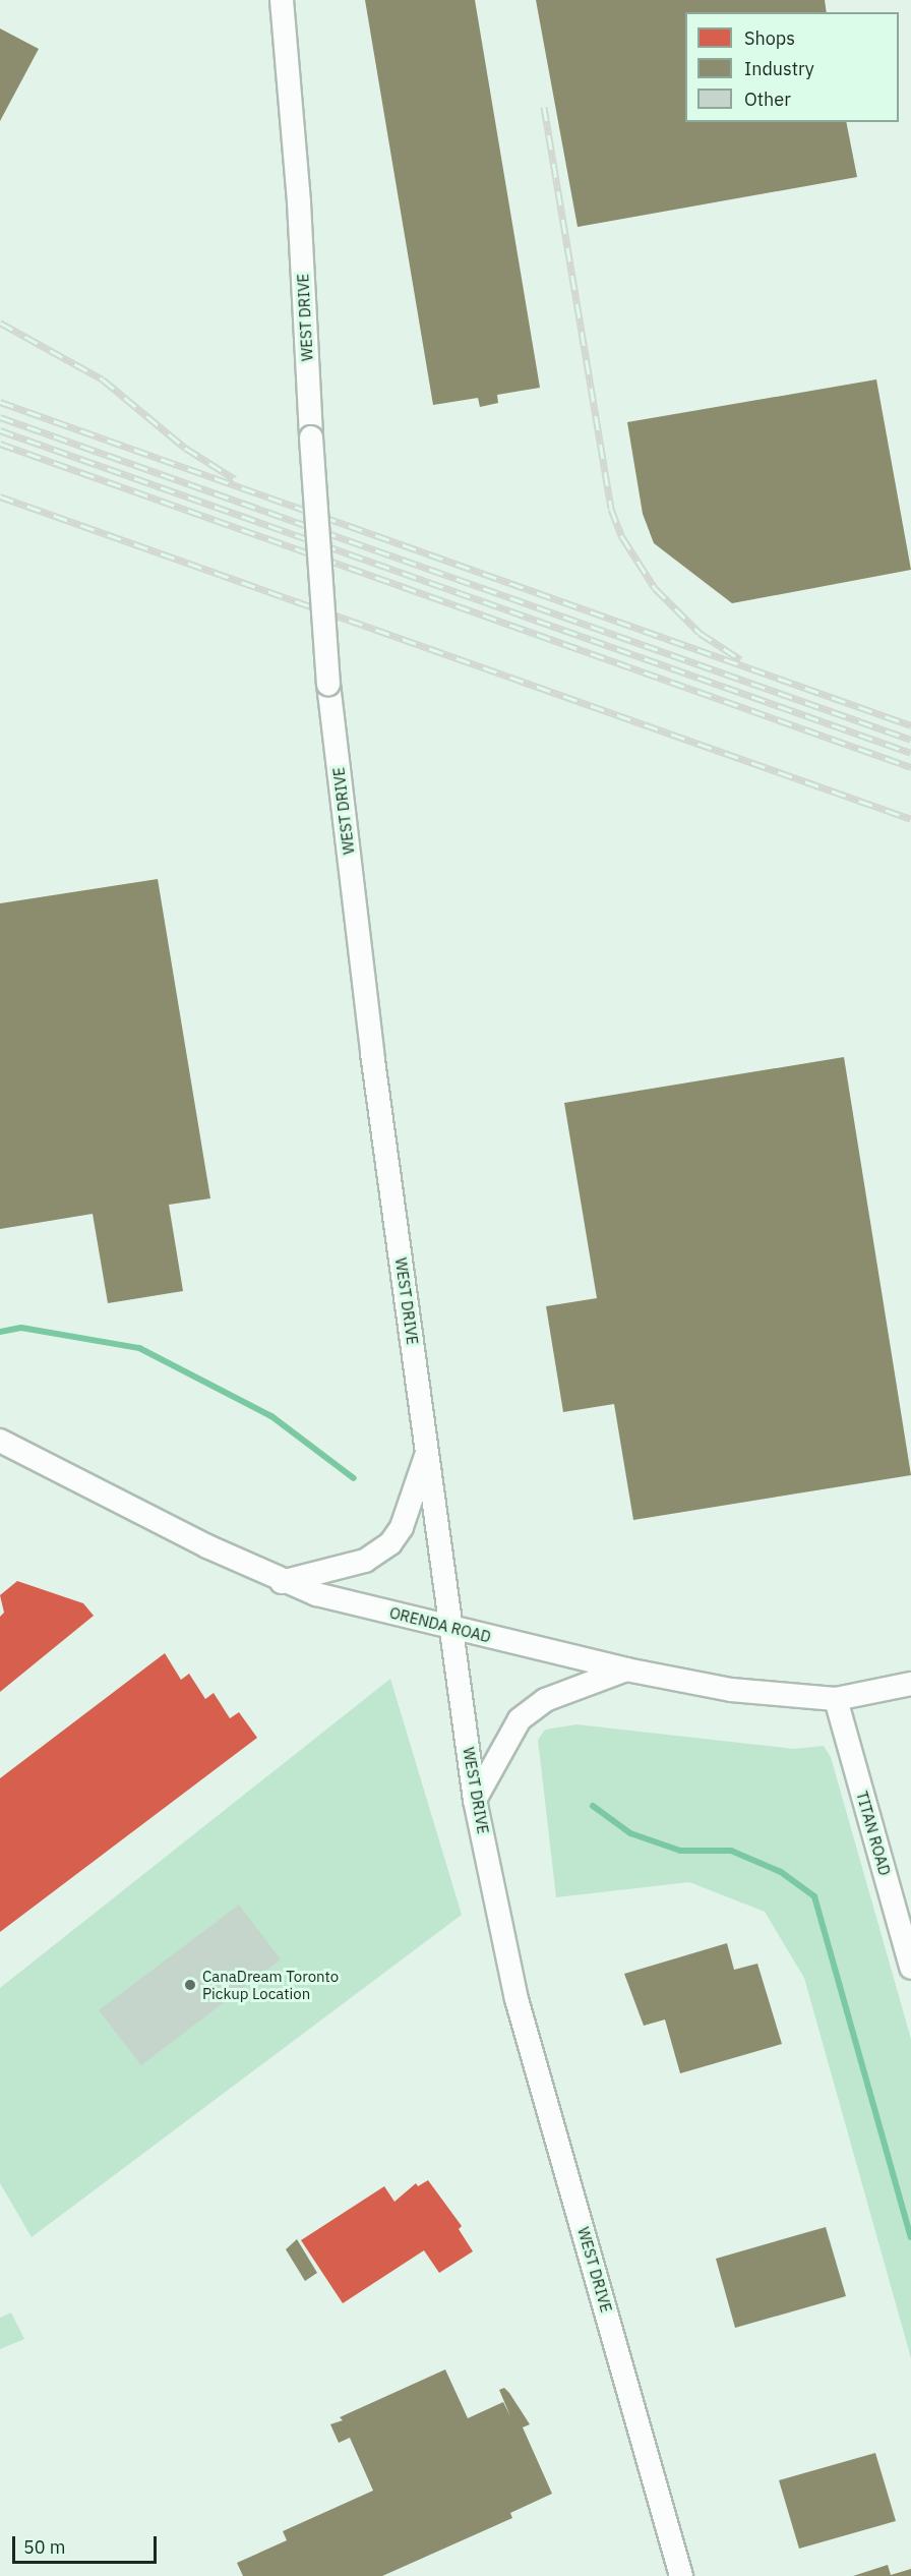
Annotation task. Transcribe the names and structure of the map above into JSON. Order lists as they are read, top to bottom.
{
  "streets": {
    "street": ["WEST DRIVE", "ORENDA ROAD", "TITAN ROAD"]
  },
  "crossings": [
    ["WEST DRIVE", "ORENDA ROAD"],
    ["ORENDA ROAD", "TITAN ROAD"]
  ],
  "places": ["CanaDream Toronto Pickup Location"],
  "legend": ["Shops", "Industry", "Other"],
  "scale_bar": "50 m"
}
